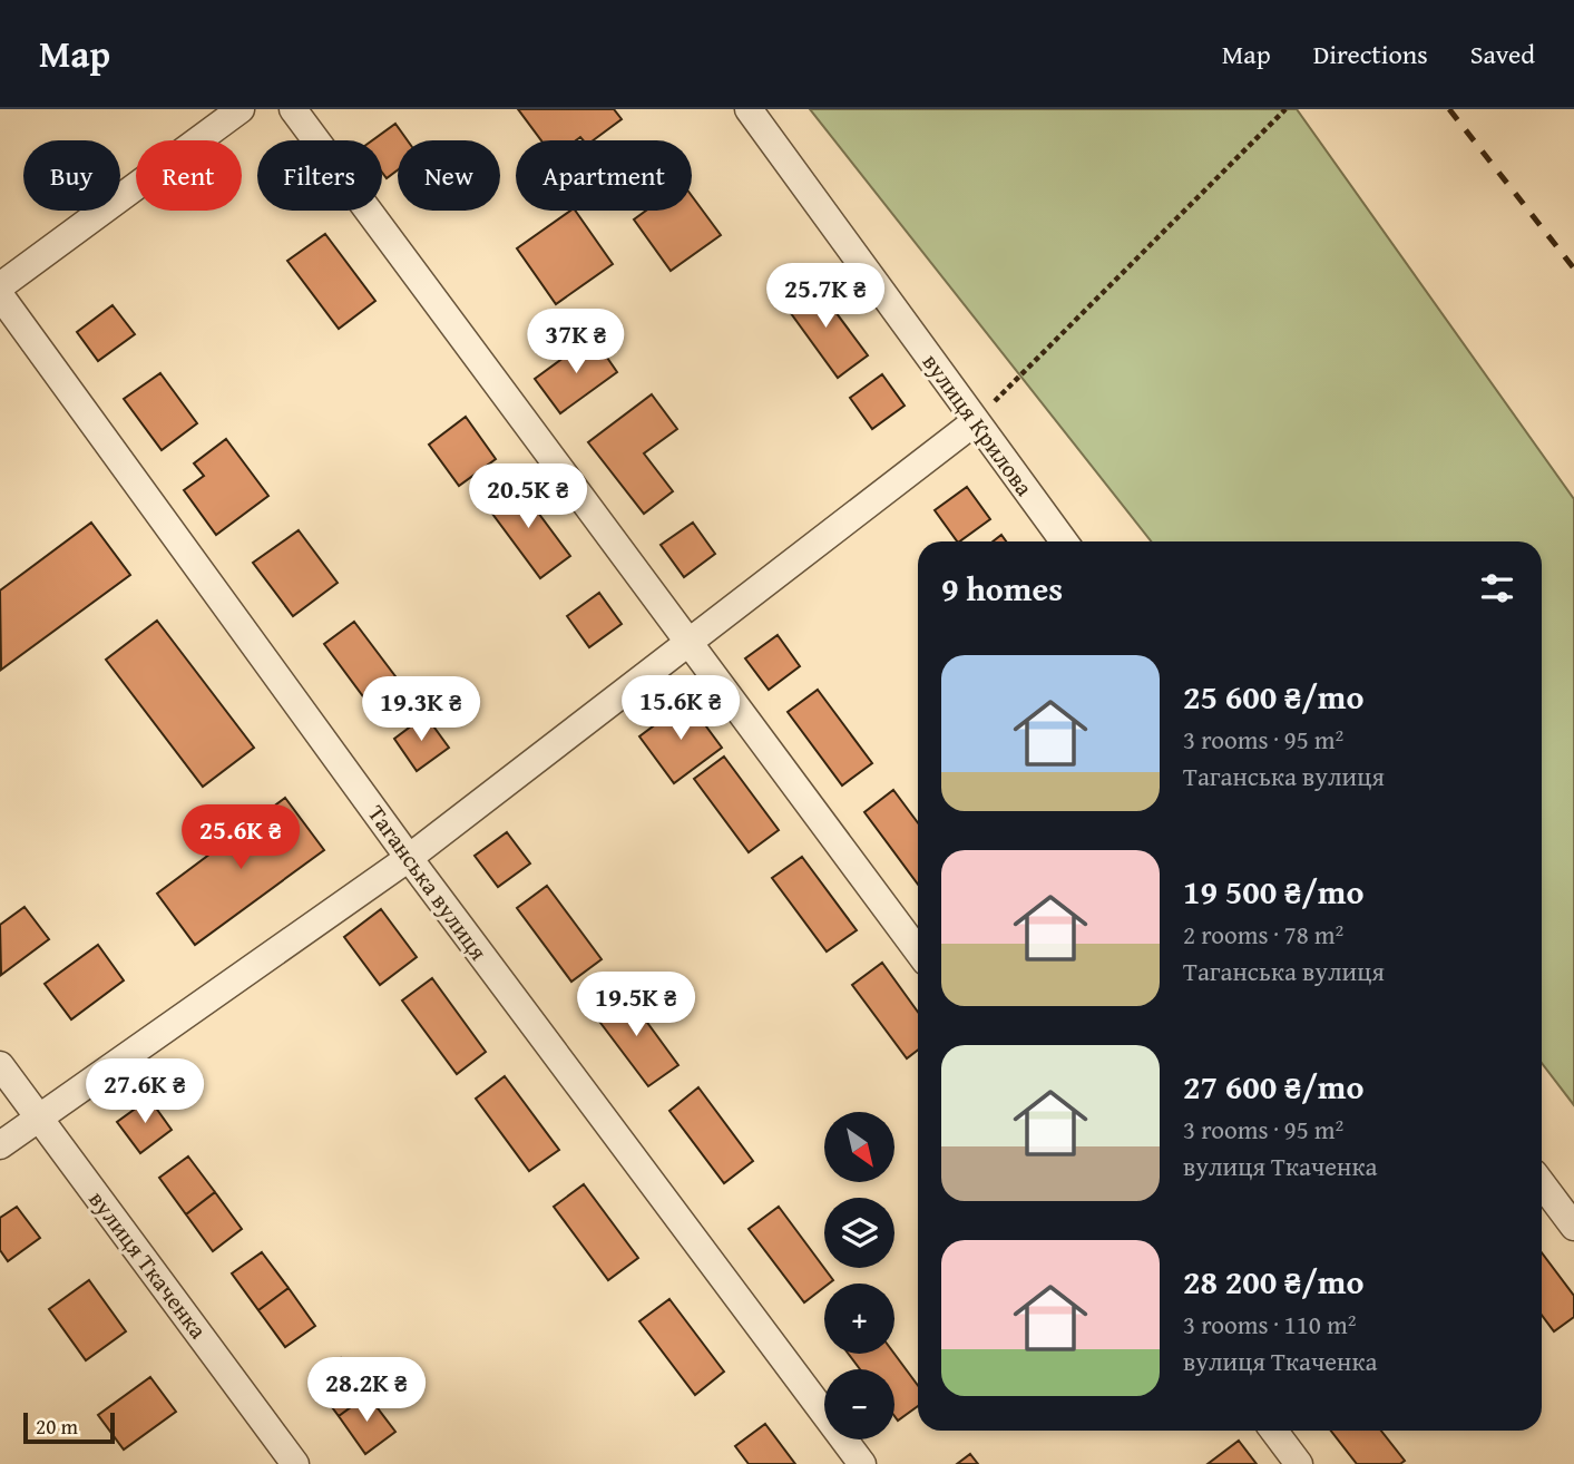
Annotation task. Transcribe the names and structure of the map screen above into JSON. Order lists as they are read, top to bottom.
{
  "streets": {
    "street": ["вулиця Крилова", "Таганська вулиця", "вулиця Ткаченка"]
  },
  "scale_bar": "20 m",
  "north": "bottom right",
  "page": {
    "header": "Map",
    "nav": ["Map", "Directions", "Saved"],
    "chip": [
      "Buy",
      "Rent",
      "Filters",
      "New",
      "Apartment"
    ],
    "price": [
      "25.7K ₴",
      "37K ₴",
      "20.5K ₴",
      "15.6K ₴",
      "19.3K ₴",
      "25.6K ₴",
      "19.5K ₴",
      "27.6K ₴",
      "28.2K ₴"
    ],
    "heading": "9 homes",
    "list": [
      {
        "name": "25 600 ₴/mo",
        "note": "3 rooms · 95 m² · Таганська вулиця"
      },
      {
        "name": "19 500 ₴/mo",
        "note": "2 rooms · 78 m² · Таганська вулиця"
      },
      {
        "name": "27 600 ₴/mo",
        "note": "3 rooms · 95 m² · вулиця Ткаченка"
      },
      {
        "name": "28 200 ₴/mo",
        "note": "3 rooms · 110 m² · вулиця Ткаченка"
      }
    ],
    "map_buttons": ["+", "−"],
    "scale": "20 m"
  }
}
